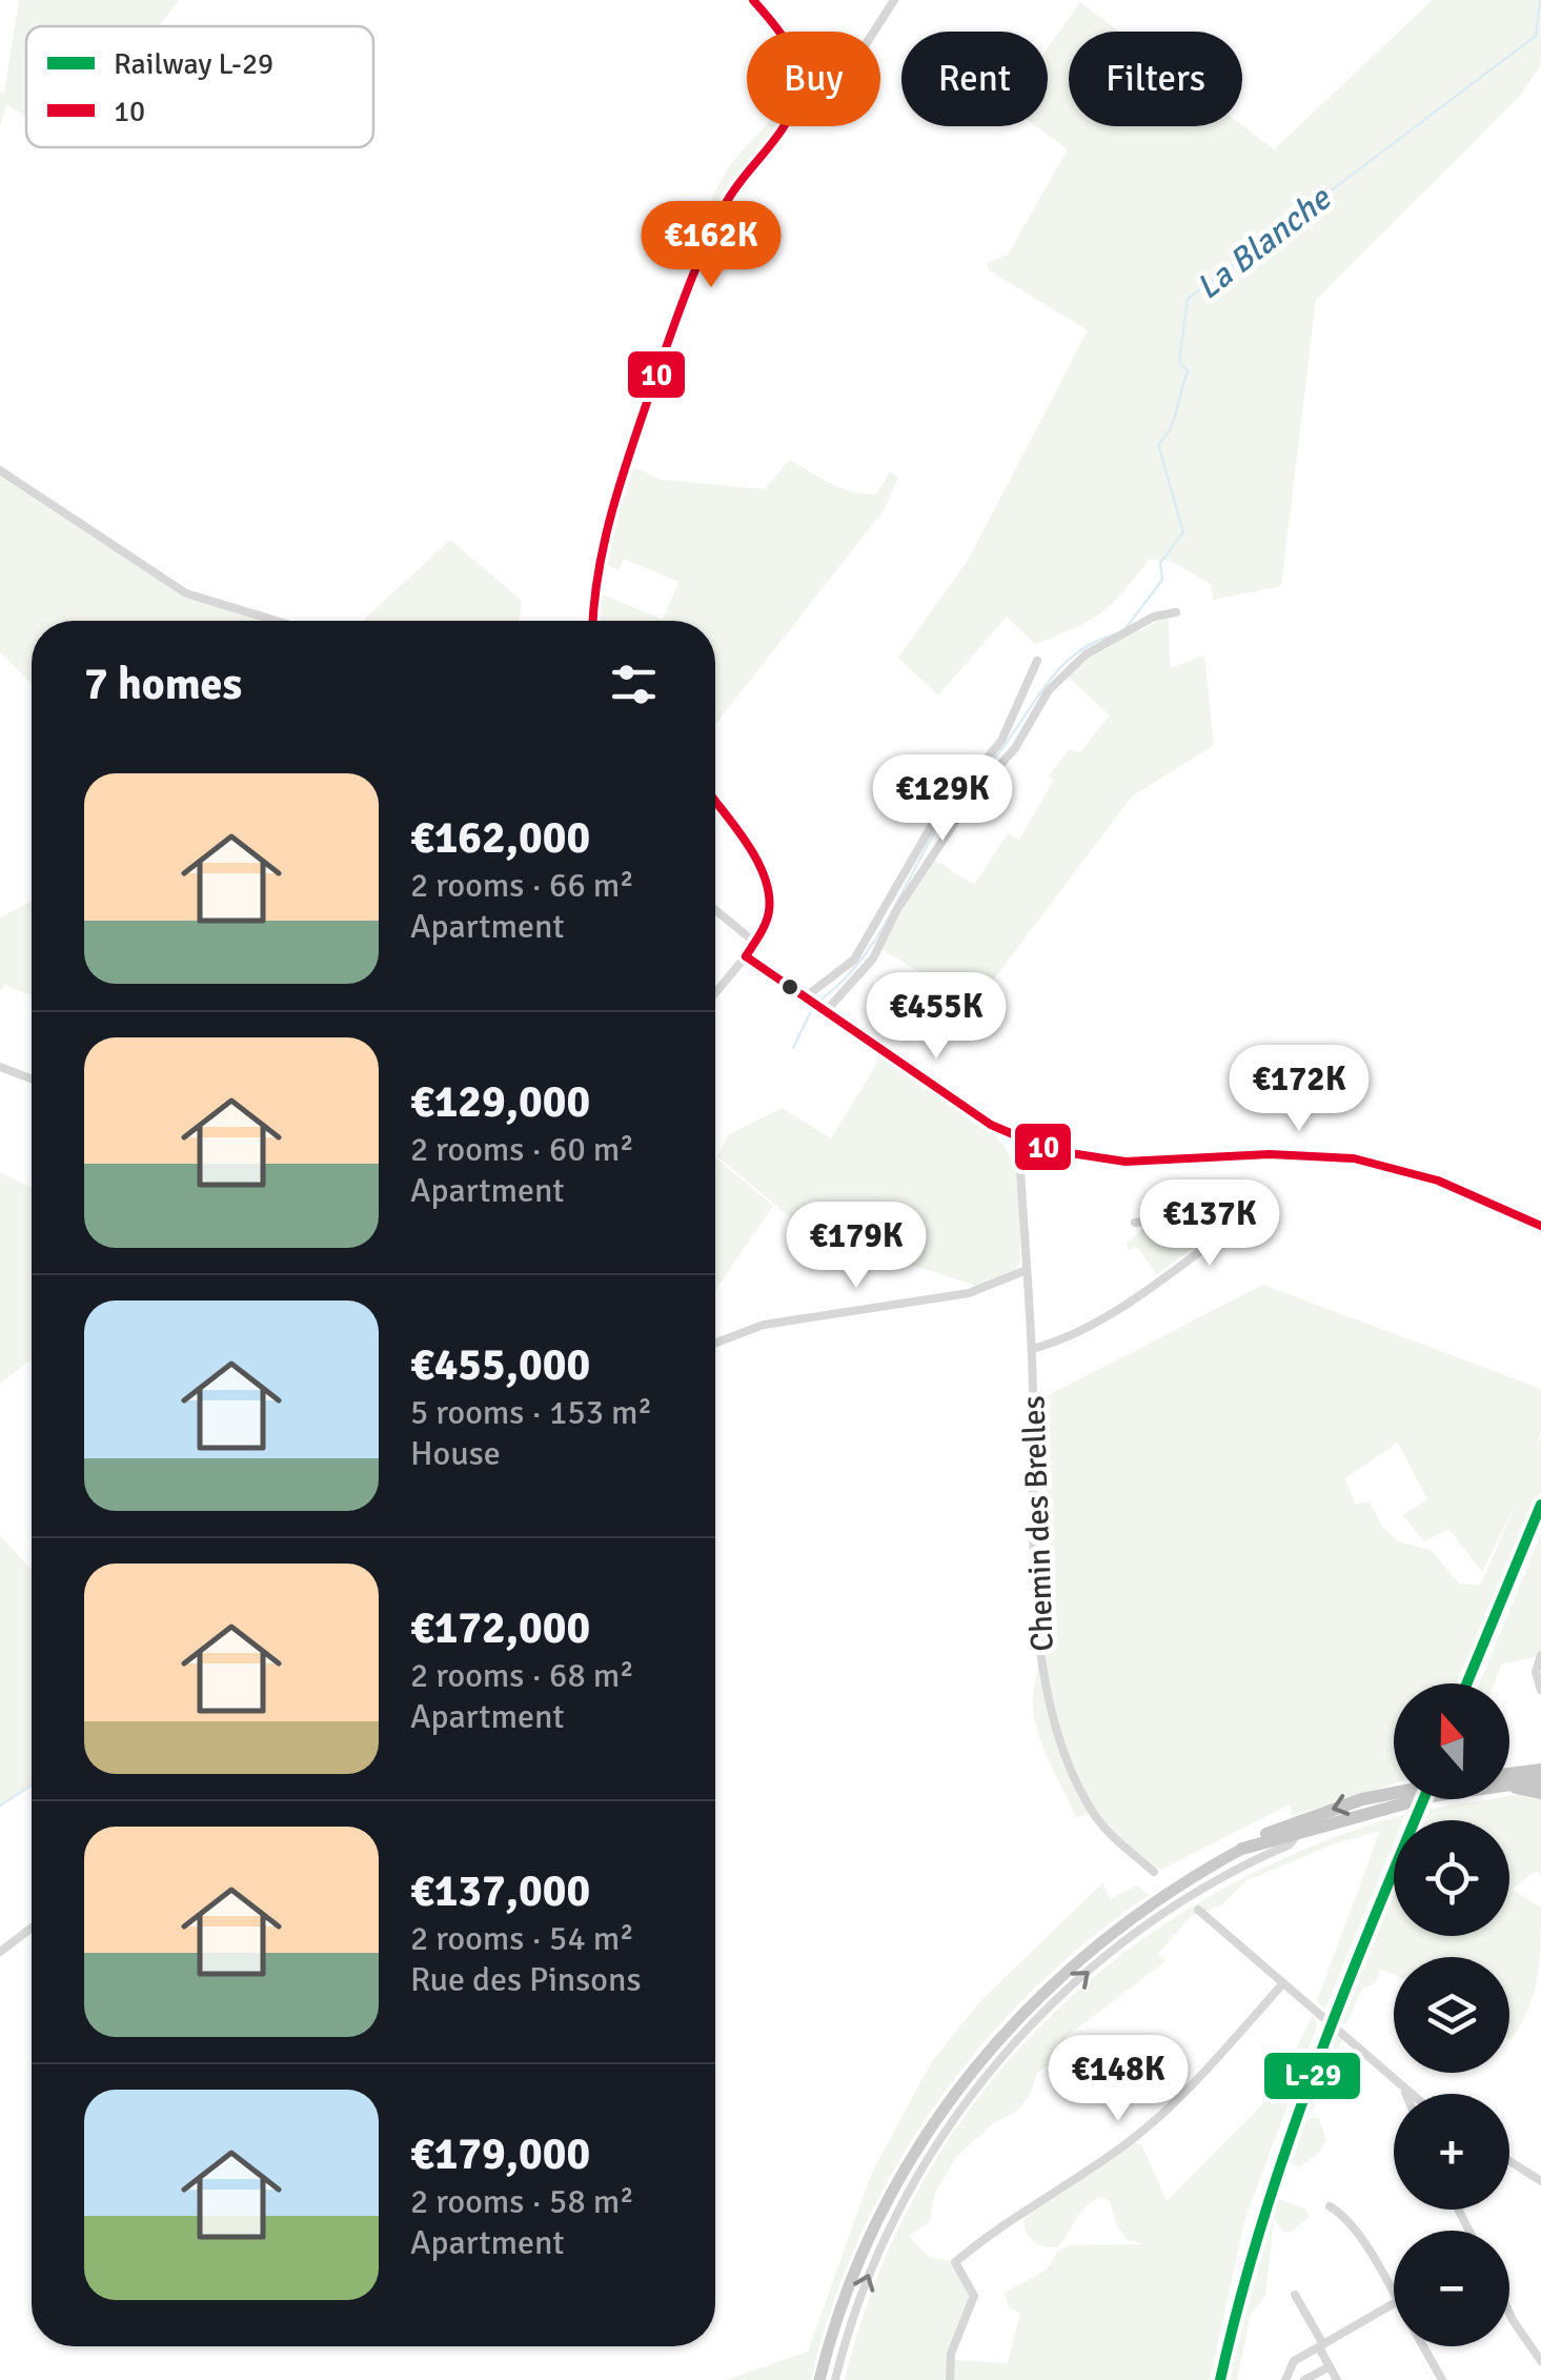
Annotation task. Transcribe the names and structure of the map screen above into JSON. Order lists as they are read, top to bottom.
{
  "streets": {
    "street": ["Chemin des Brelles"]
  },
  "water": ["La Blanche"],
  "lines": ["transit line 10", "rail line L-29"],
  "legend": ["Railway L-29", "10"],
  "north": "top",
  "page": {
    "chip": ["Buy", "Rent", "Filters"],
    "price": [
      "€162K",
      "€129K",
      "€455K",
      "€172K",
      "€137K",
      "€179K",
      "€148K"
    ],
    "heading": "7 homes",
    "list": [
      {
        "name": "€162,000",
        "note": "2 rooms · 66 m² · Apartment"
      },
      {
        "name": "€129,000",
        "note": "2 rooms · 60 m² · Apartment"
      },
      {
        "name": "€455,000",
        "note": "5 rooms · 153 m² · House"
      },
      {
        "name": "€172,000",
        "note": "2 rooms · 68 m² · Apartment"
      },
      {
        "name": "€137,000",
        "note": "2 rooms · 54 m² · Rue des Pinsons"
      },
      {
        "name": "€179,000",
        "note": "2 rooms · 58 m² · Apartment"
      }
    ],
    "map_buttons": ["+", "−"]
  }
}
